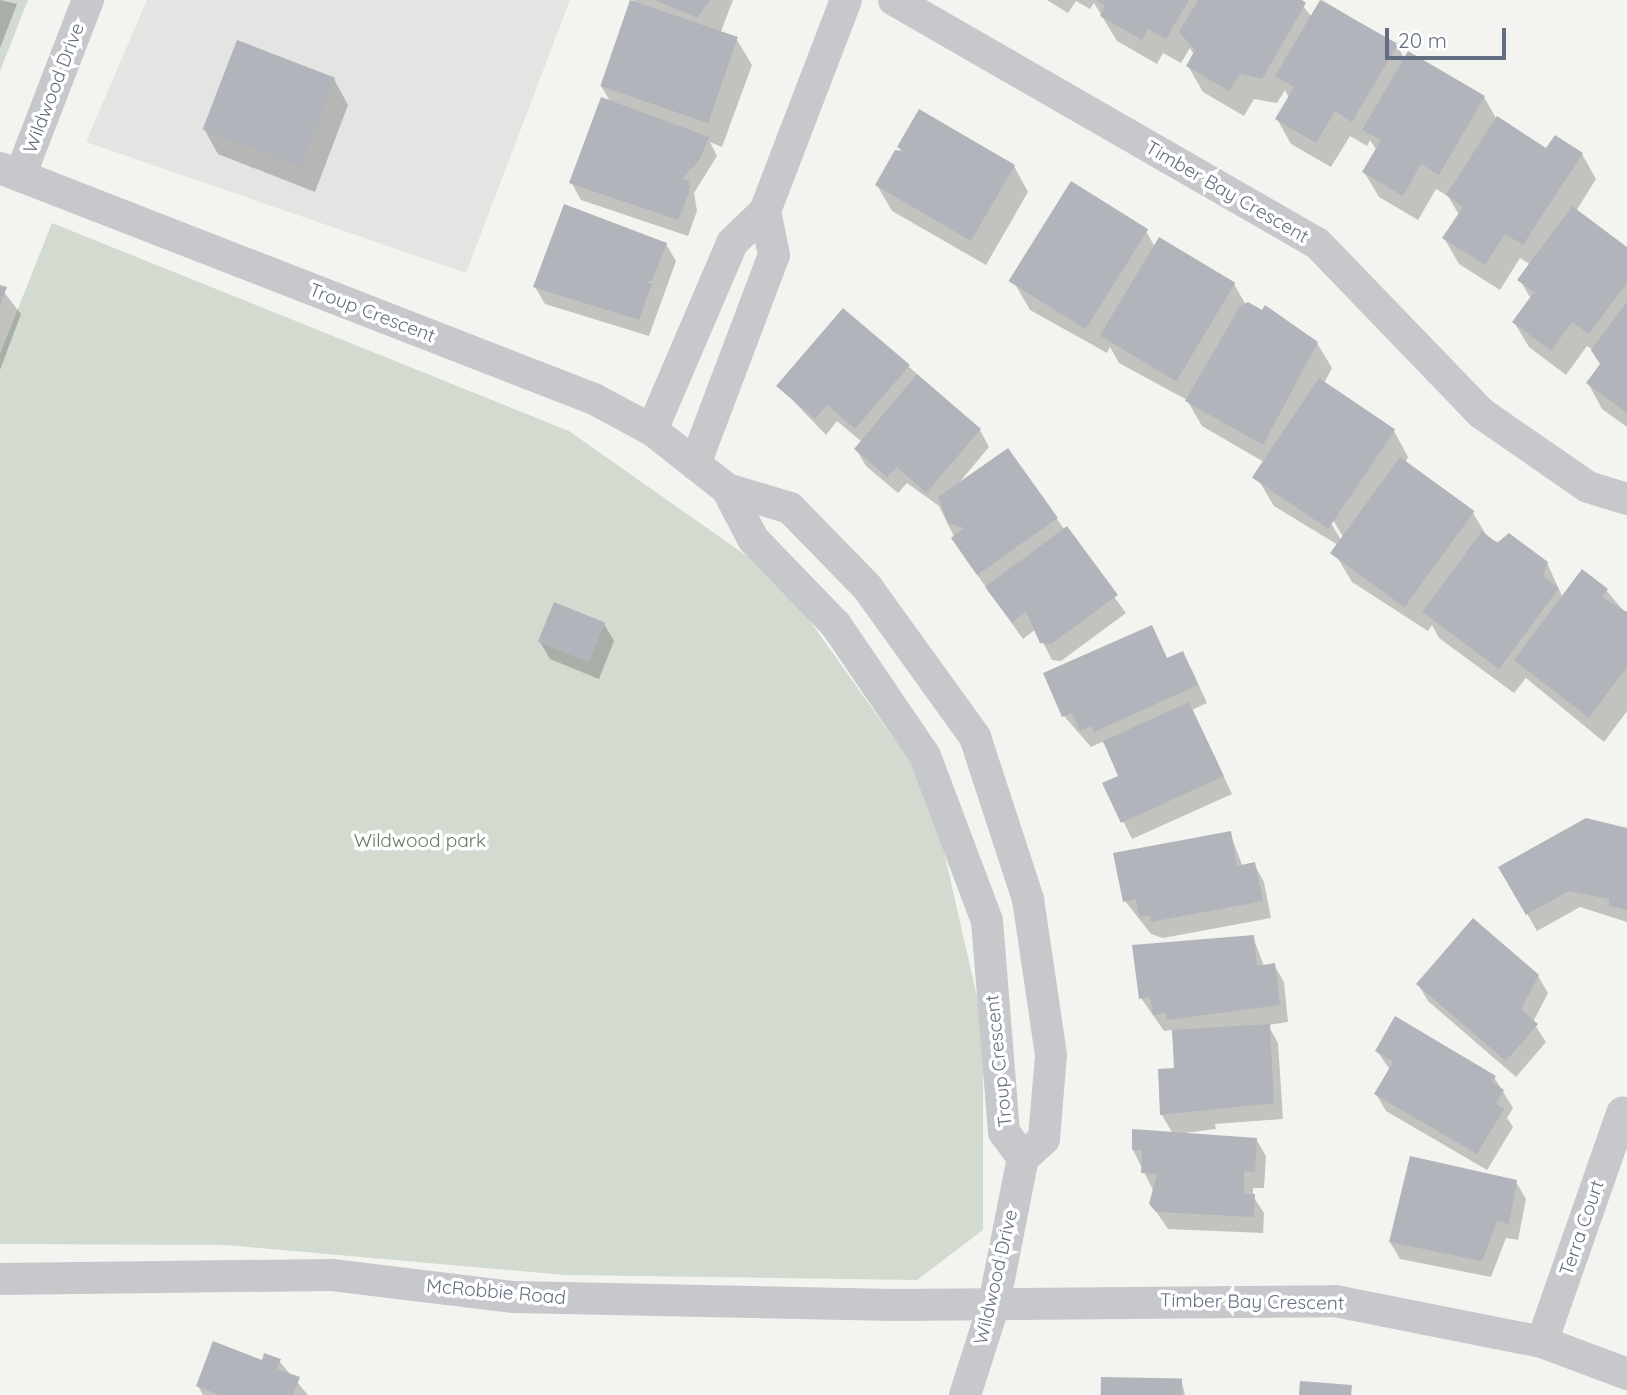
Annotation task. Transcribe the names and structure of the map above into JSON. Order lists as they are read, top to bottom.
{
  "streets": {
    "street": [
      "Wildwood Drive",
      "Timber Bay Crescent",
      "Troup Crescent",
      "Terra Court",
      "McRobbie Road"
    ]
  },
  "crossings": [
    ["Wildwood Drive", "Timber Bay Crescent"],
    ["Wildwood Drive", "Troup Crescent"],
    ["Wildwood Drive", "McRobbie Road"],
    ["Timber Bay Crescent", "Terra Court"],
    ["Timber Bay Crescent", "McRobbie Road"]
  ],
  "parks": ["Wildwood park"],
  "scale_bar": "20 m"
}
